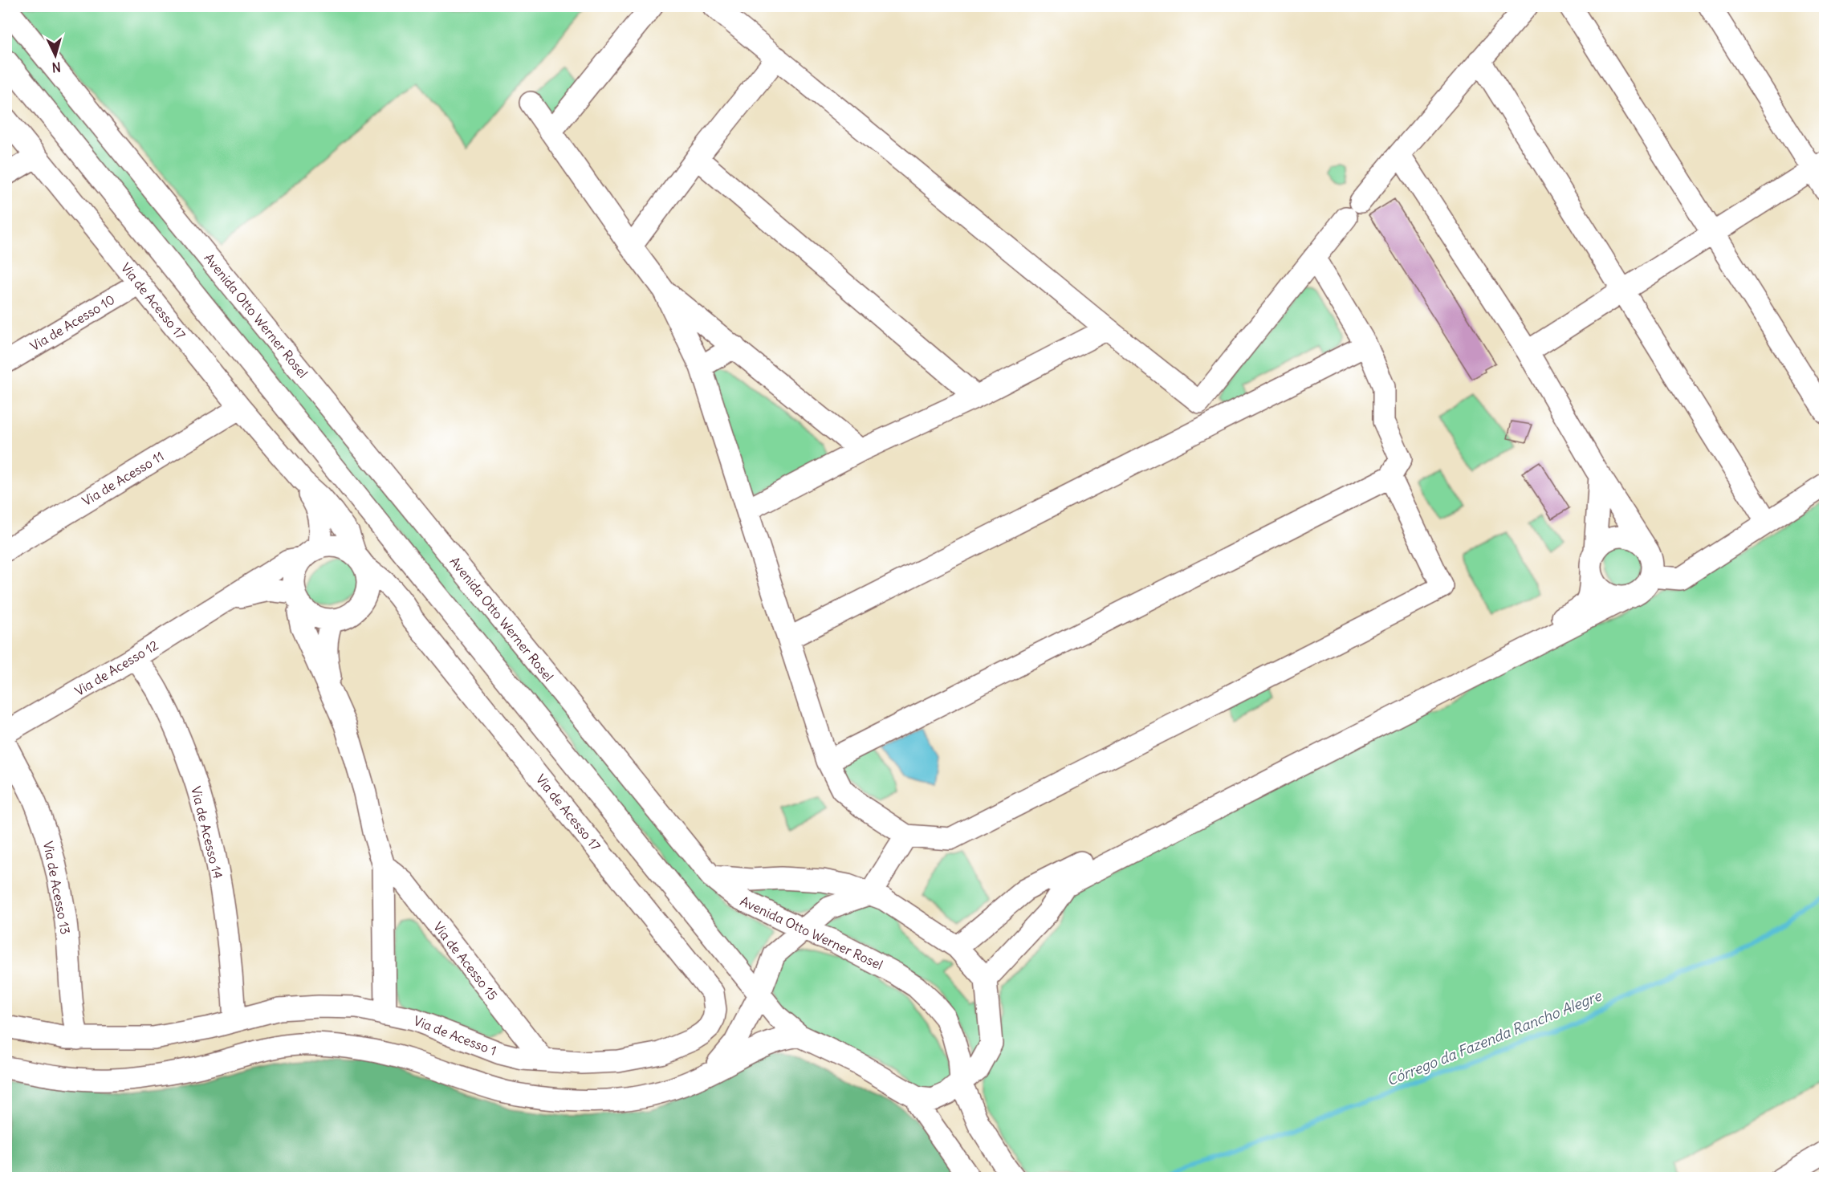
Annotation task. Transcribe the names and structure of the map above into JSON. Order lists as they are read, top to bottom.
{
  "streets": {
    "street": [
      "Via de Acesso 17",
      "Avenida Otto Werner Rosel",
      "Via de Acesso 10",
      "Via de Acesso 11",
      "Via de Acesso 12",
      "Via de Acesso 14",
      "Via de Acesso 13",
      "Via de Acesso 15",
      "Via de Acesso 1"
    ]
  },
  "crossings": [
    ["Via de Acesso 17", "Via de Acesso 10"],
    ["Via de Acesso 17", "Via de Acesso 11"],
    ["Via de Acesso 17", "Via de Acesso 12"],
    ["Via de Acesso 17", "Via de Acesso 1"],
    ["Via de Acesso 12", "Via de Acesso 14"],
    ["Via de Acesso 14", "Via de Acesso 1"],
    ["Via de Acesso 13", "Via de Acesso 1"],
    ["Via de Acesso 15", "Via de Acesso 1"]
  ],
  "water": ["Córrego da Fazenda Rancho Alegre"],
  "north": "bottom"
}
